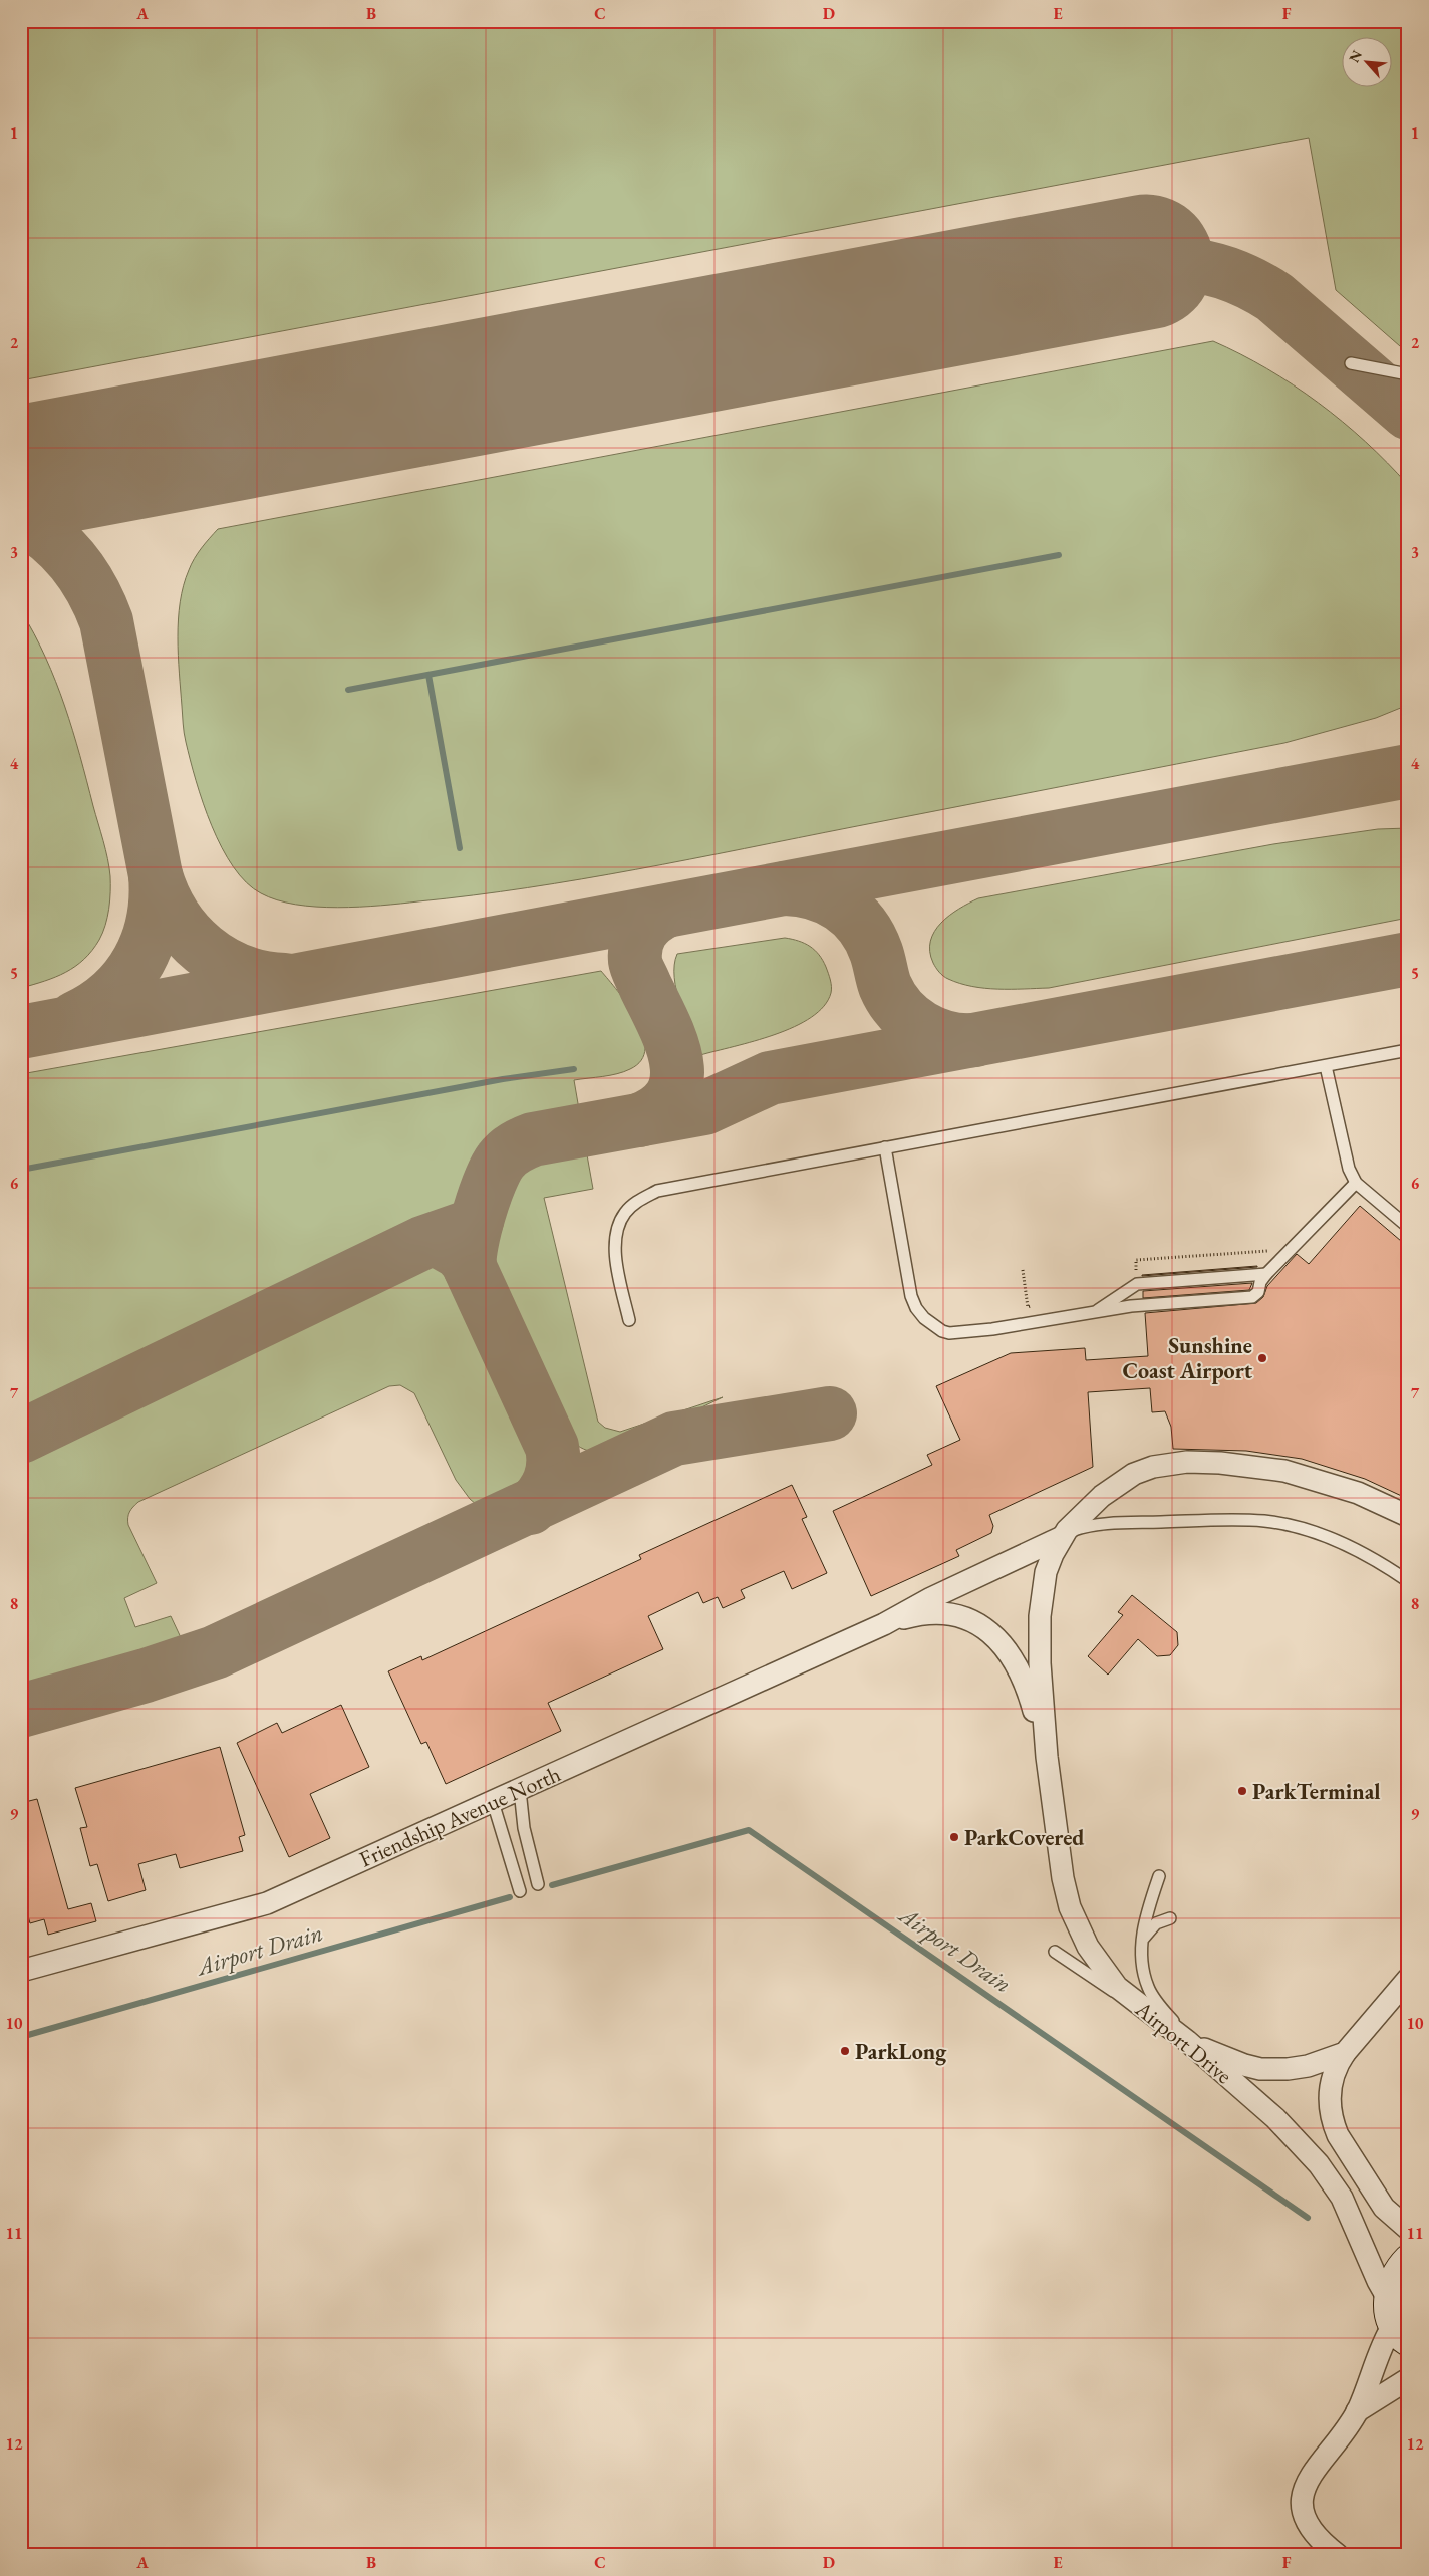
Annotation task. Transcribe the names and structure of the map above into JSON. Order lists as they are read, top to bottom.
{
  "streets": {
    "street": ["Friendship Avenue North", "Airport Drive"]
  },
  "crossings": [
    ["Friendship Avenue North", "Airport Drive"]
  ],
  "water": ["Airport Drain"],
  "places": [
    "Sunshine Coast Airport",
    "ParkTerminal",
    "ParkCovered",
    "ParkLong"
  ],
  "north": "top left",
  "grid": {
    "columns": [
      "A",
      "B",
      "C",
      "D",
      "E",
      "F"
    ],
    "rows": [
      "1",
      "2",
      "3",
      "4",
      "5",
      "6",
      "7",
      "8",
      "9",
      "10",
      "11",
      "12"
    ]
  }
}
